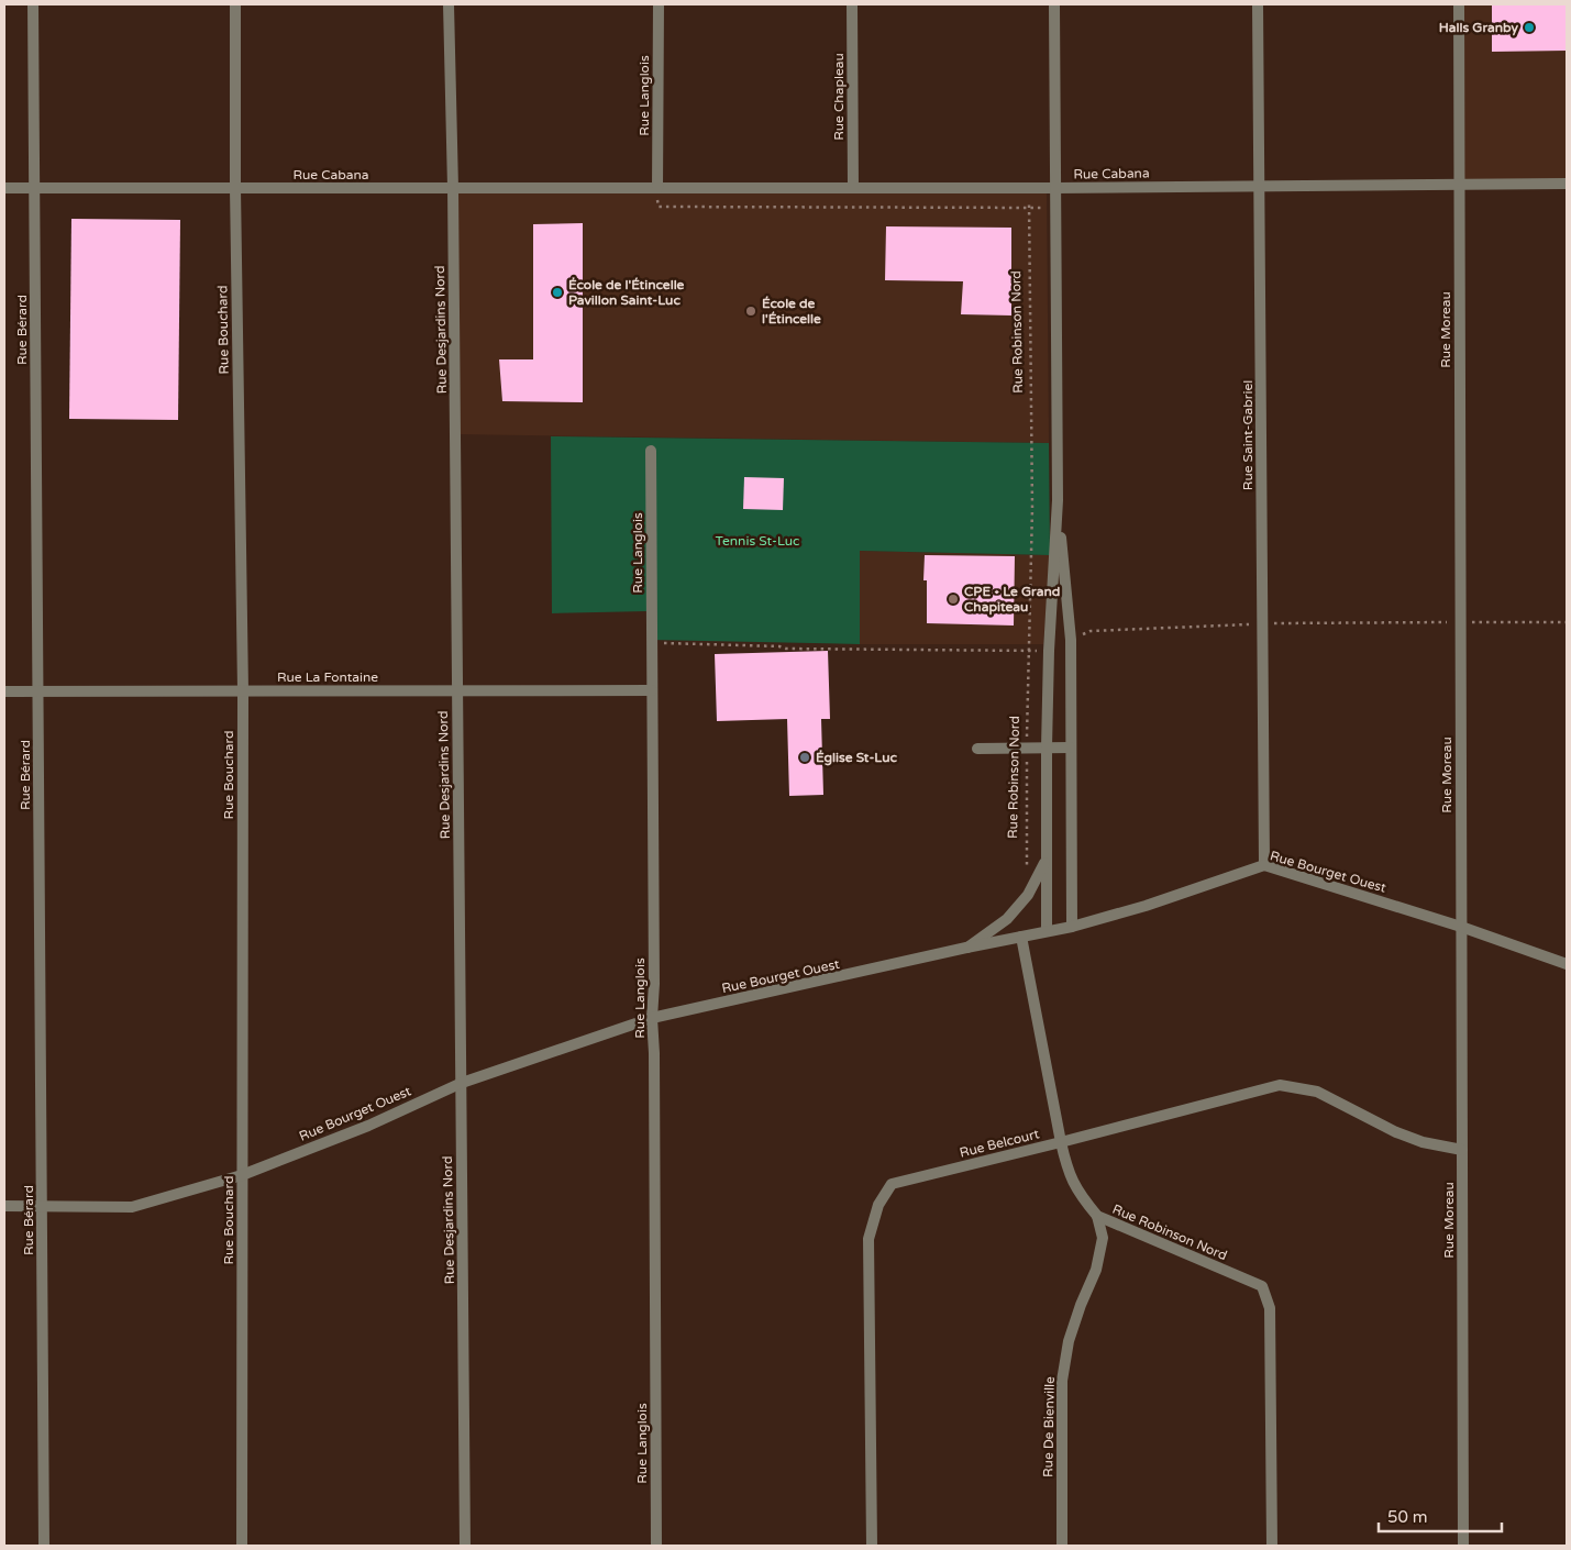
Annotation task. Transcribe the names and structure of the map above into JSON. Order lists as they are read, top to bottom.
{
  "streets": {
    "street": [
      "Rue Langlois",
      "Rue Chapleau",
      "Rue Cabana",
      "Rue Bérard",
      "Rue Bouchard",
      "Rue Desjardins Nord",
      "Rue Moreau",
      "Rue Robinson Nord",
      "Rue Saint-Gabriel",
      "Rue La Fontaine",
      "Rue Bourget Ouest",
      "Rue Belcourt",
      "Rue De Bienville"
    ]
  },
  "crossings": [
    ["Rue Langlois", "Rue Cabana"],
    ["Rue Langlois", "Rue La Fontaine"],
    ["Rue Langlois", "Rue Bourget Ouest"],
    ["Rue Chapleau", "Rue Cabana"],
    ["Rue Cabana", "Rue Bérard"],
    ["Rue Cabana", "Rue Bouchard"],
    ["Rue Cabana", "Rue Desjardins Nord"],
    ["Rue Cabana", "Rue Moreau"],
    ["Rue Cabana", "Rue Robinson Nord"],
    ["Rue Cabana", "Rue Saint-Gabriel"],
    ["Rue Bérard", "Rue La Fontaine"],
    ["Rue Bérard", "Rue Bourget Ouest"],
    ["Rue Bouchard", "Rue La Fontaine"],
    ["Rue Bouchard", "Rue Bourget Ouest"],
    ["Rue Desjardins Nord", "Rue La Fontaine"],
    ["Rue Desjardins Nord", "Rue Bourget Ouest"],
    ["Rue Moreau", "Rue Bourget Ouest"],
    ["Rue Moreau", "Rue Belcourt"],
    ["Rue Robinson Nord", "Rue Bourget Ouest"],
    ["Rue Robinson Nord", "Rue Belcourt"],
    ["Rue Robinson Nord", "Rue De Bienville"],
    ["Rue Saint-Gabriel", "Rue Bourget Ouest"]
  ],
  "parks": ["Tennis St-Luc"],
  "places": [
    "Halls Granby",
    "École de l'Étincelle Pavillon Saint-Luc",
    "École de l'Étincelle",
    "CPE - Le Grand Chapiteau",
    "Église St-Luc"
  ],
  "scale_bar": "50 m"
}
